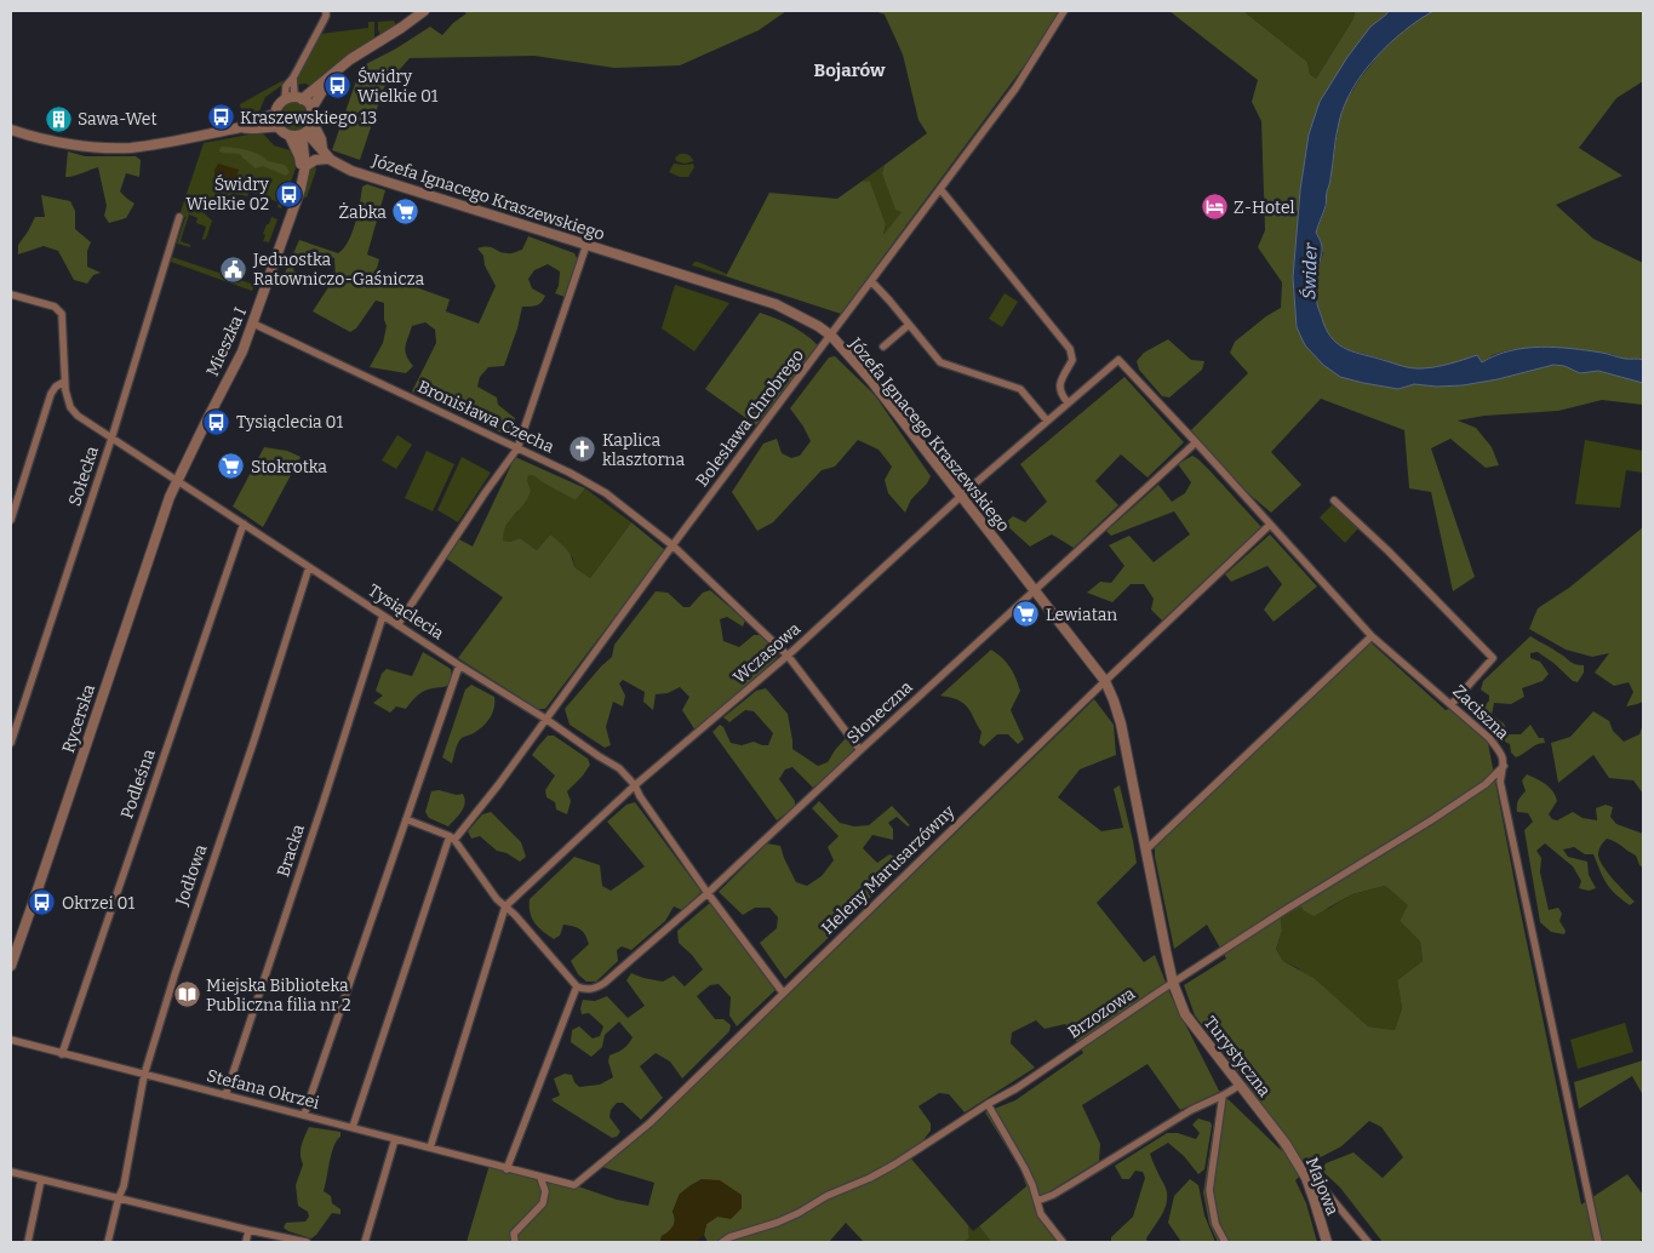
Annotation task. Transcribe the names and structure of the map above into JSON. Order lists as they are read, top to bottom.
{
  "streets": {
    "street": [
      "Józefa Ignacego Kraszewskiego",
      "Mieszka I",
      "Bronisława Czecha",
      "Bolesława Chrobrego",
      "Sołecka",
      "Tysiąclecia",
      "Wczasowa",
      "Słoneczna",
      "Zaciszna",
      "Rycerska",
      "Podleśna",
      "Bracka",
      "Heleny Marusarzówny",
      "Jodłowa",
      "Brzozowa",
      "Turystyczna",
      "Stefana Okrzei",
      "Majowa"
    ]
  },
  "crossings": [
    ["Józefa Ignacego Kraszewskiego", "Bolesława Chrobrego"],
    ["Józefa Ignacego Kraszewskiego", "Wczasowa"],
    ["Józefa Ignacego Kraszewskiego", "Słoneczna"],
    ["Józefa Ignacego Kraszewskiego", "Heleny Marusarzówny"],
    ["Józefa Ignacego Kraszewskiego", "Brzozowa"],
    ["Józefa Ignacego Kraszewskiego", "Turystyczna"],
    ["Mieszka I", "Bronisława Czecha"],
    ["Mieszka I", "Tysiąclecia"],
    ["Mieszka I", "Rycerska"],
    ["Bronisława Czecha", "Bolesława Chrobrego"],
    ["Bronisława Czecha", "Wczasowa"],
    ["Bronisława Czecha", "Słoneczna"],
    ["Bolesława Chrobrego", "Tysiąclecia"],
    ["Sołecka", "Tysiąclecia"],
    ["Tysiąclecia", "Wczasowa"],
    ["Tysiąclecia", "Słoneczna"],
    ["Tysiąclecia", "Rycerska"],
    ["Tysiąclecia", "Podleśna"],
    ["Tysiąclecia", "Bracka"],
    ["Tysiąclecia", "Heleny Marusarzówny"],
    ["Tysiąclecia", "Jodłowa"],
    ["Wczasowa", "Zaciszna"],
    ["Słoneczna", "Zaciszna"],
    ["Zaciszna", "Heleny Marusarzówny"],
    ["Zaciszna", "Brzozowa"],
    ["Podleśna", "Stefana Okrzei"],
    ["Bracka", "Stefana Okrzei"],
    ["Heleny Marusarzówny", "Stefana Okrzei"],
    ["Jodłowa", "Stefana Okrzei"],
    ["Brzozowa", "Turystyczna"],
    ["Turystyczna", "Majowa"]
  ],
  "districts": ["Bojarów"],
  "water": ["Świder"],
  "places": {
    "bus stop": [
      "Świdry Wielkie 01",
      "Kraszewskiego 13",
      "Świdry Wielkie 02",
      "Tysiąclecia 01",
      "Okrzei 01"
    ],
    "building": ["Sawa-Wet"],
    "hotel": ["Z-Hotel"],
    "supermarket": ["Żabka", "Stokrotka", "Lewiatan"],
    "public building": ["Jednostka Ratowniczo-Gaśnicza"],
    "church": ["Kaplica klasztorna"],
    "library": ["Miejska Biblioteka Publiczna filia nr 2"]
  }
}
